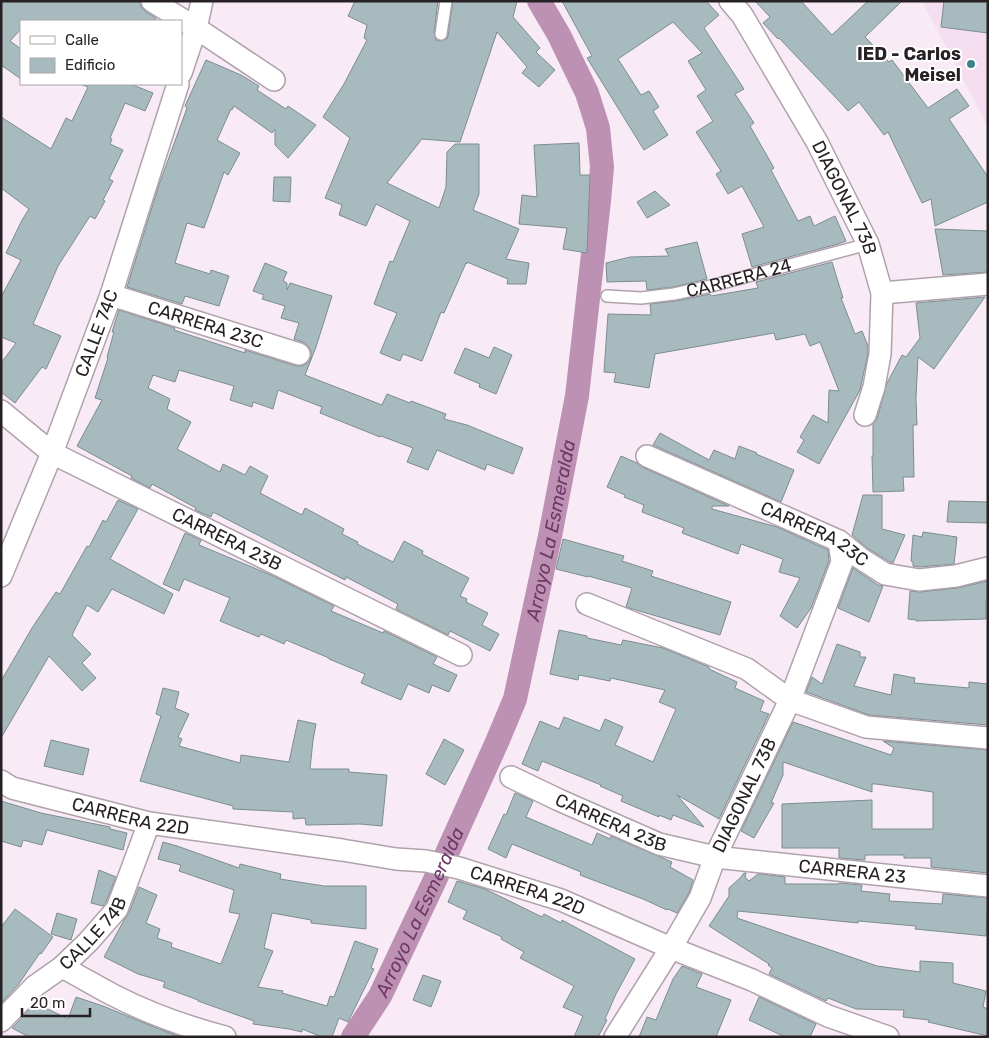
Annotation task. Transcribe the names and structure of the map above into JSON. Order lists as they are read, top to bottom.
{
  "streets": {
    "street": [
      "DIAGONAL 73B",
      "CARRERA 23C",
      "CALLE 74C",
      "CARRERA 23B",
      "CARRERA 22D",
      "CARRERA 23",
      "CALLE 74B"
    ],
    "lane": ["CARRERA 24"]
  },
  "crossings": [
    ["DIAGONAL 73B", "CARRERA 24"],
    ["DIAGONAL 73B", "CARRERA 23C"],
    ["DIAGONAL 73B", "CARRERA 23B"],
    ["DIAGONAL 73B", "CARRERA 22D"],
    ["DIAGONAL 73B", "CARRERA 23"],
    ["CARRERA 23C", "CALLE 74C"],
    ["CALLE 74C", "CARRERA 23B"],
    ["CARRERA 23B", "CARRERA 23"],
    ["CARRERA 22D", "CALLE 74B"]
  ],
  "water": ["Arroyo La Esmeralda"],
  "places": ["IED - Carlos Meisel"],
  "legend": ["Calle", "Edificio"],
  "scale_bar": "20 m"
}
